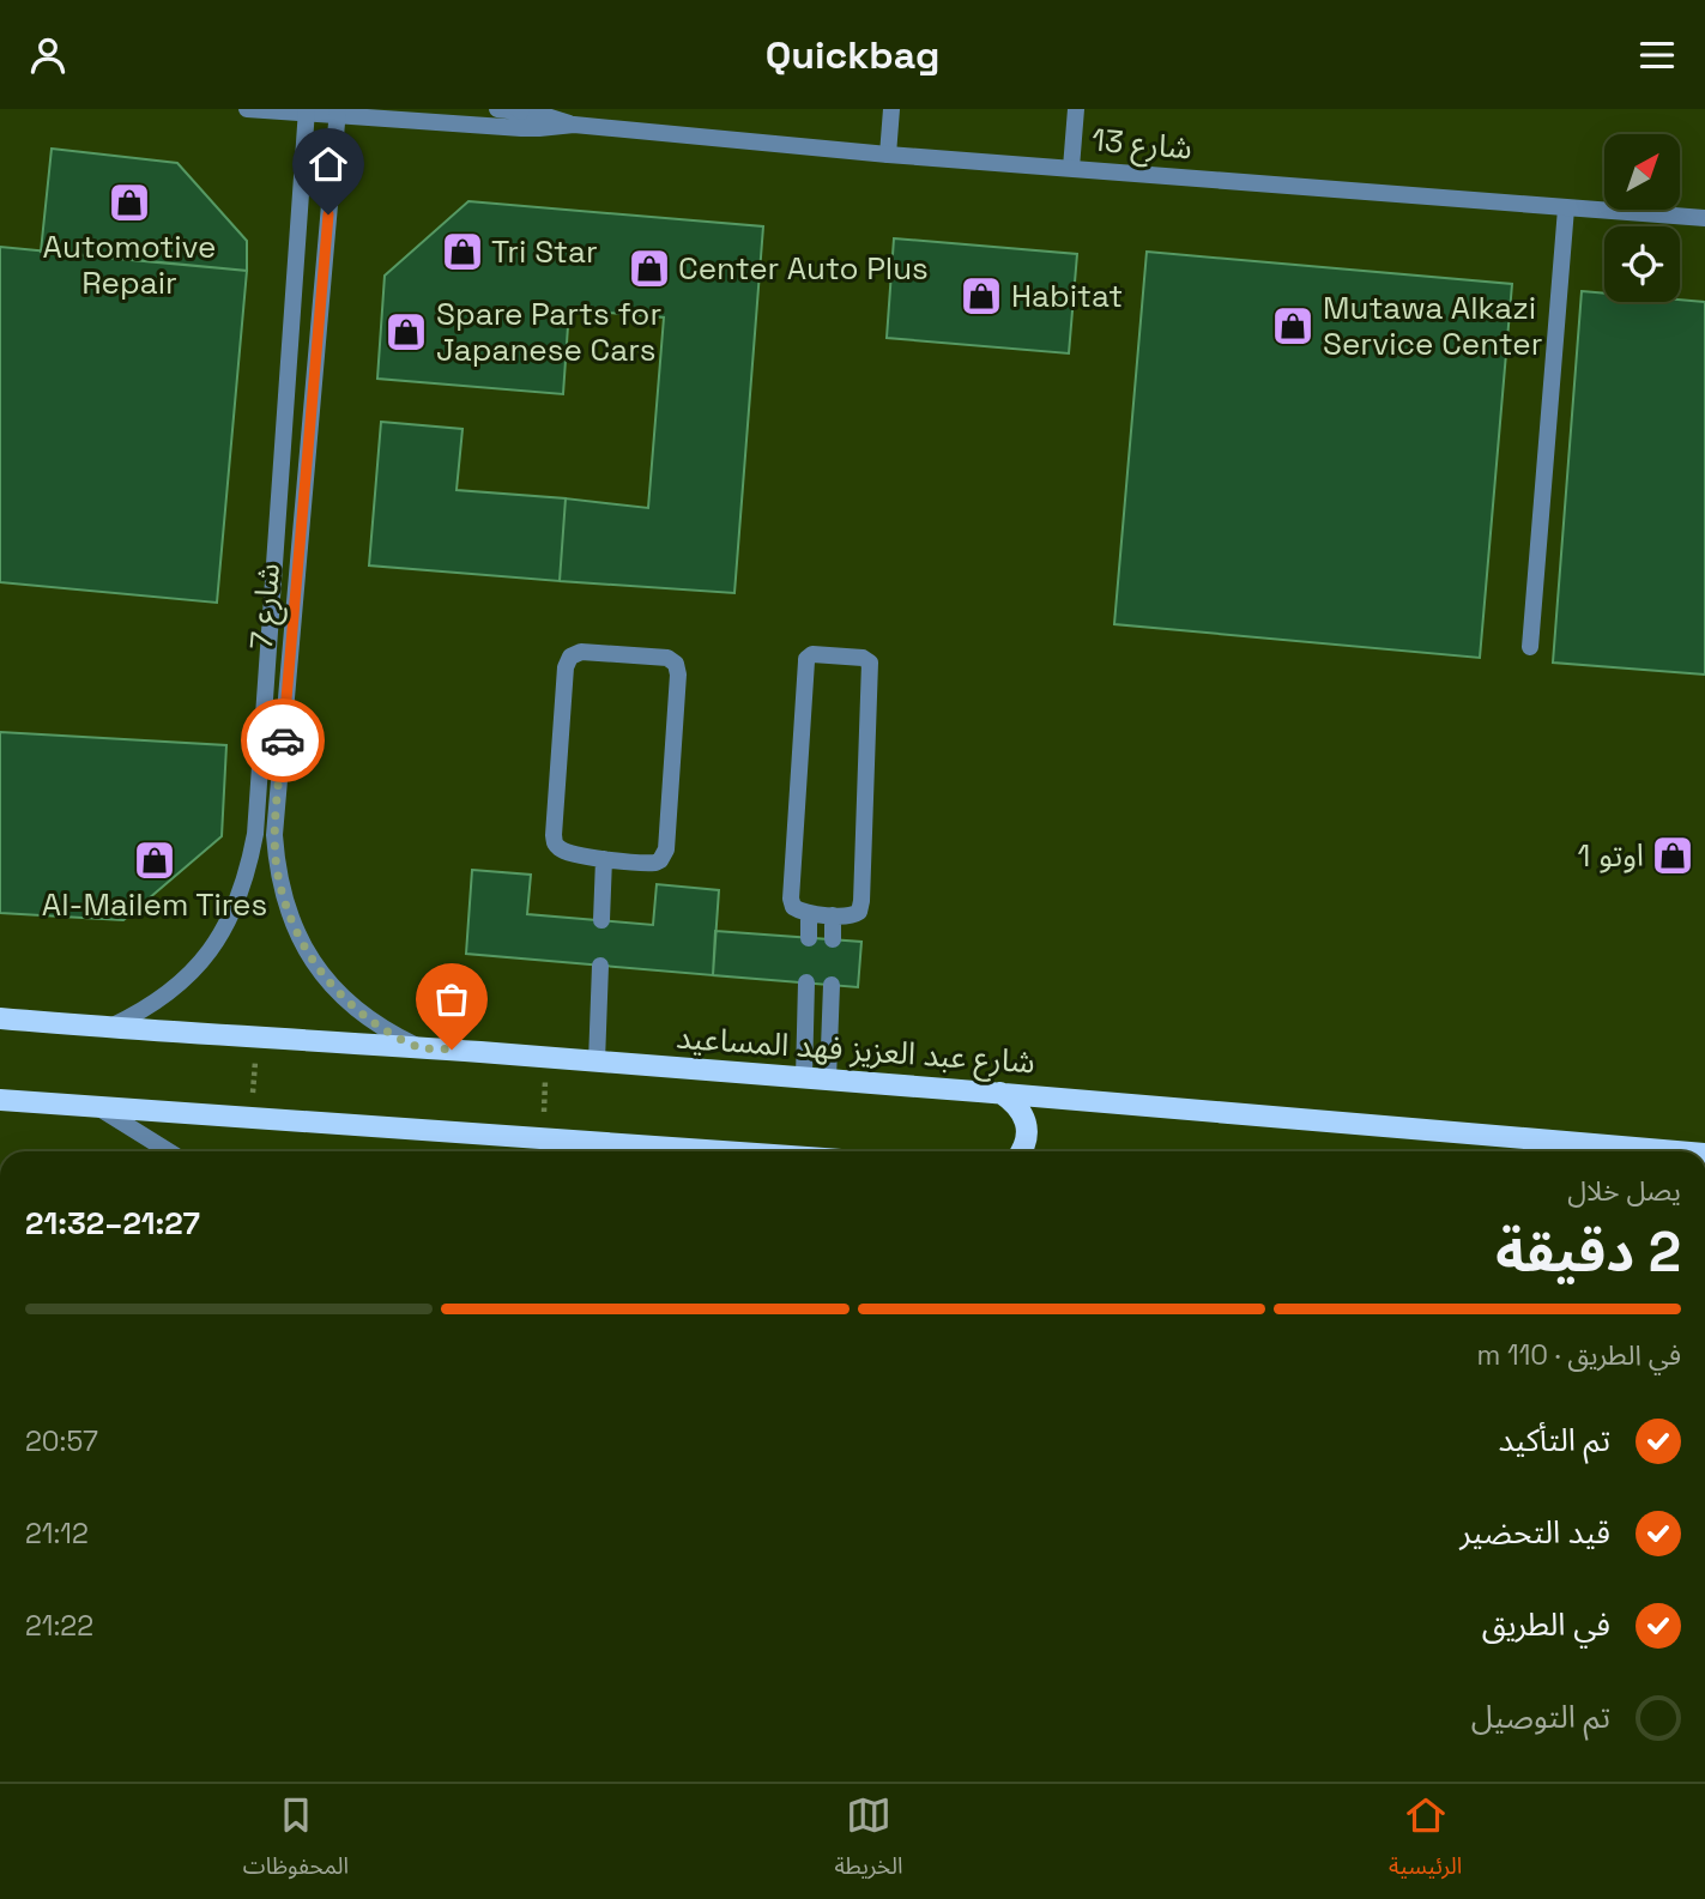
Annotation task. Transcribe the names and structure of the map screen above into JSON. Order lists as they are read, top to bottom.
{
  "streets": {
    "main road": ["شارع عبد العزيز فهد المساعيد"],
    "street": ["شارع 13", "شارع 7"]
  },
  "crossings": [
    ["شارع 13", "شارع 7"],
    ["شارع 7", "شارع عبد العزيز فهد المساعيد"]
  ],
  "places": {
    "shop": [
      "Automotive Repair",
      "Tri Star",
      "Center Auto Plus",
      "Habitat",
      "Mutawa Alkazi Service Center",
      "Spare Parts for Japanese Cars",
      "اوتو 1",
      "Al-Mailem Tires"
    ]
  },
  "north": "top right",
  "page": {
    "header": "Quickbag",
    "heading": ["2 دقيقة", "يصل خلال", "21:27–21:32"],
    "bar": "في الطريق · 110 m",
    "list": [
      ["تم التأكيد", "20:57"],
      ["قيد التحضير", "21:12"],
      ["في الطريق", "21:22"],
      "تم التوصيل"
    ],
    "tabs": ["الرئيسية", "الخريطة", "المحفوظات"]
  }
}
